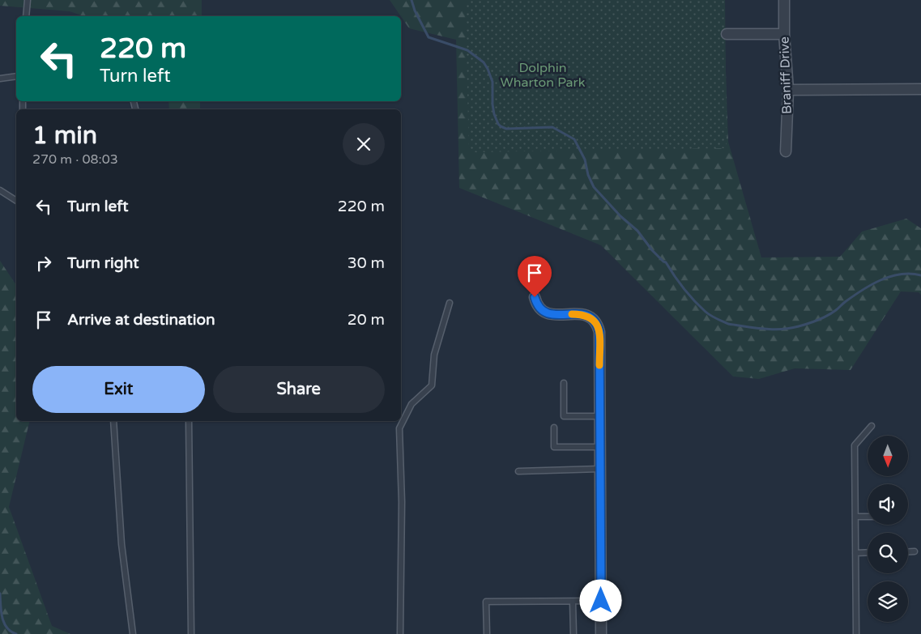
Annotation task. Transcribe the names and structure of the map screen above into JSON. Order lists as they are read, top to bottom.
{
  "streets": {
    "street": ["Braniff Drive"]
  },
  "parks": ["Dolphin Wharton Park"],
  "north": "bottom",
  "page": {
    "turn": ["220 m", "Turn left"],
    "heading": ["1 min", "270 m · 08:03"],
    "list": [
      {
        "name": "Turn left",
        "value": "220 m"
      },
      {
        "name": "Turn right",
        "value": "30 m"
      },
      {
        "name": "Arrive at destination",
        "value": "20 m"
      }
    ],
    "buttons": ["Exit", "Share"]
  }
}
